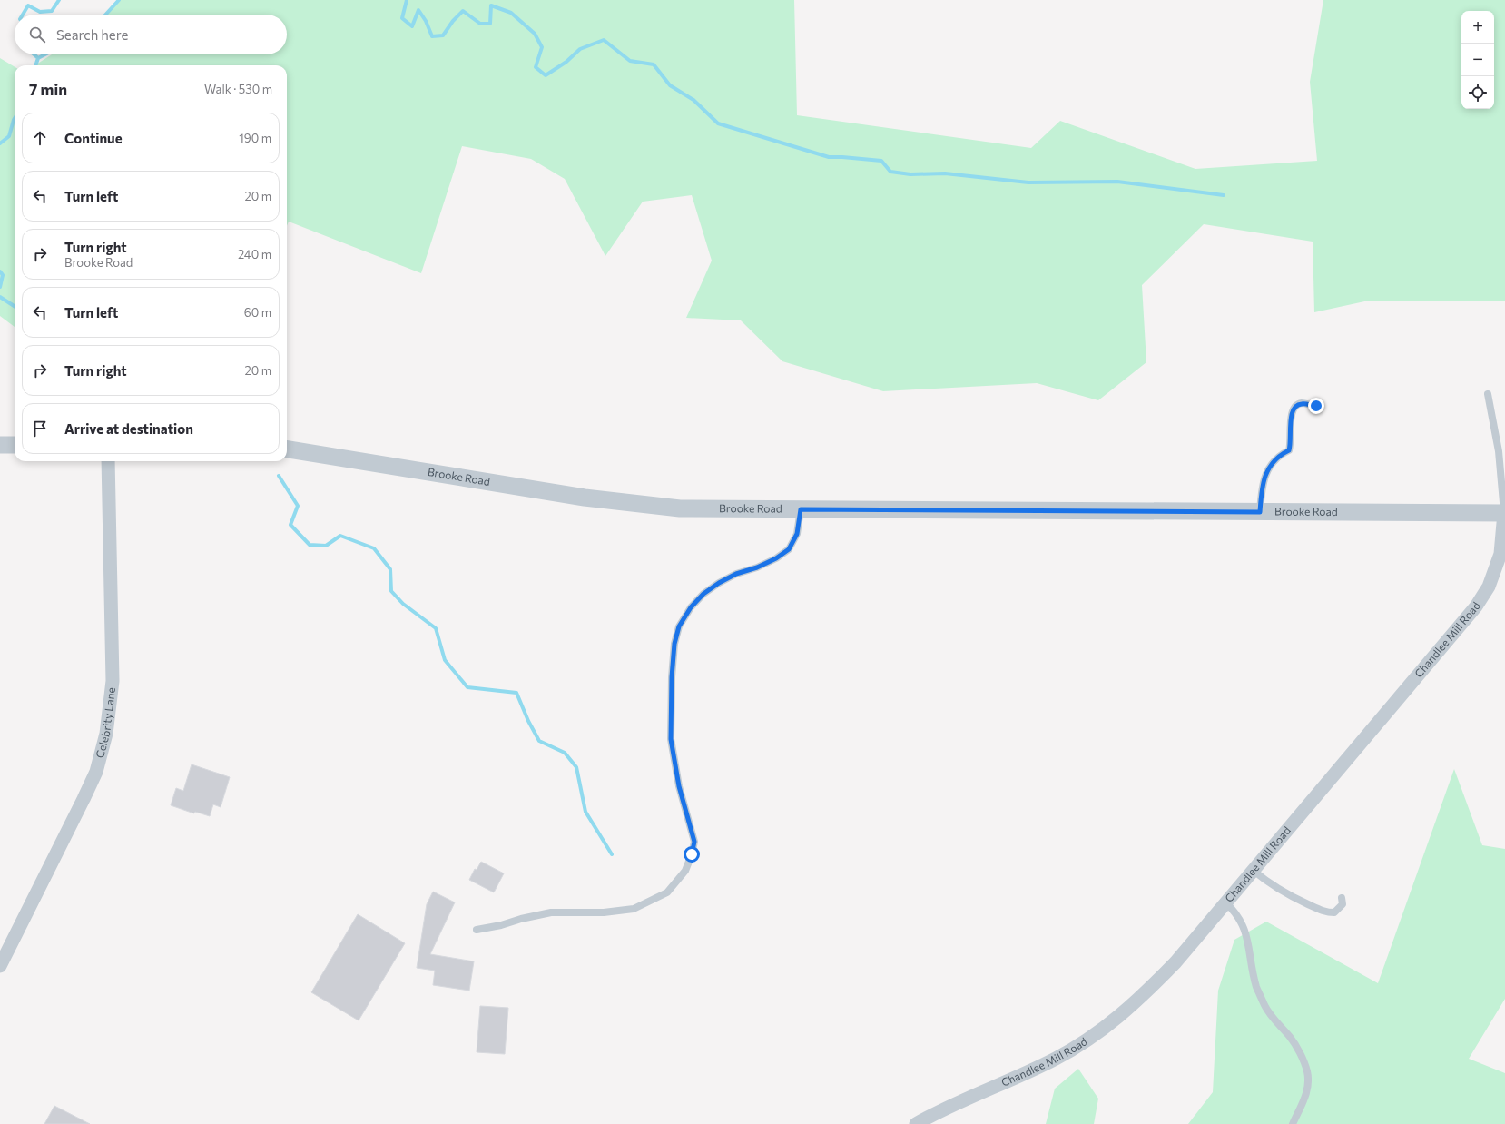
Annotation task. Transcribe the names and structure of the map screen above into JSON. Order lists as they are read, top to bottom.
{
  "streets": {
    "street": ["Brooke Road", "Chandlee Mill Road", "Celebrity Lane"]
  },
  "crossings": [
    ["Brooke Road", "Chandlee Mill Road"]
  ],
  "page": {
    "map_buttons": ["+", "−"],
    "search": "Search here",
    "heading": ["7 min", "Walk · 530 m"],
    "list": [
      ["Continue", "190 m"],
      ["Turn left", "20 m"],
      ["Turn right", "Brooke Road", "240 m"],
      ["Turn left", "60 m"],
      ["Turn right", "20 m"],
      "Arrive at destination"
    ]
  }
}
